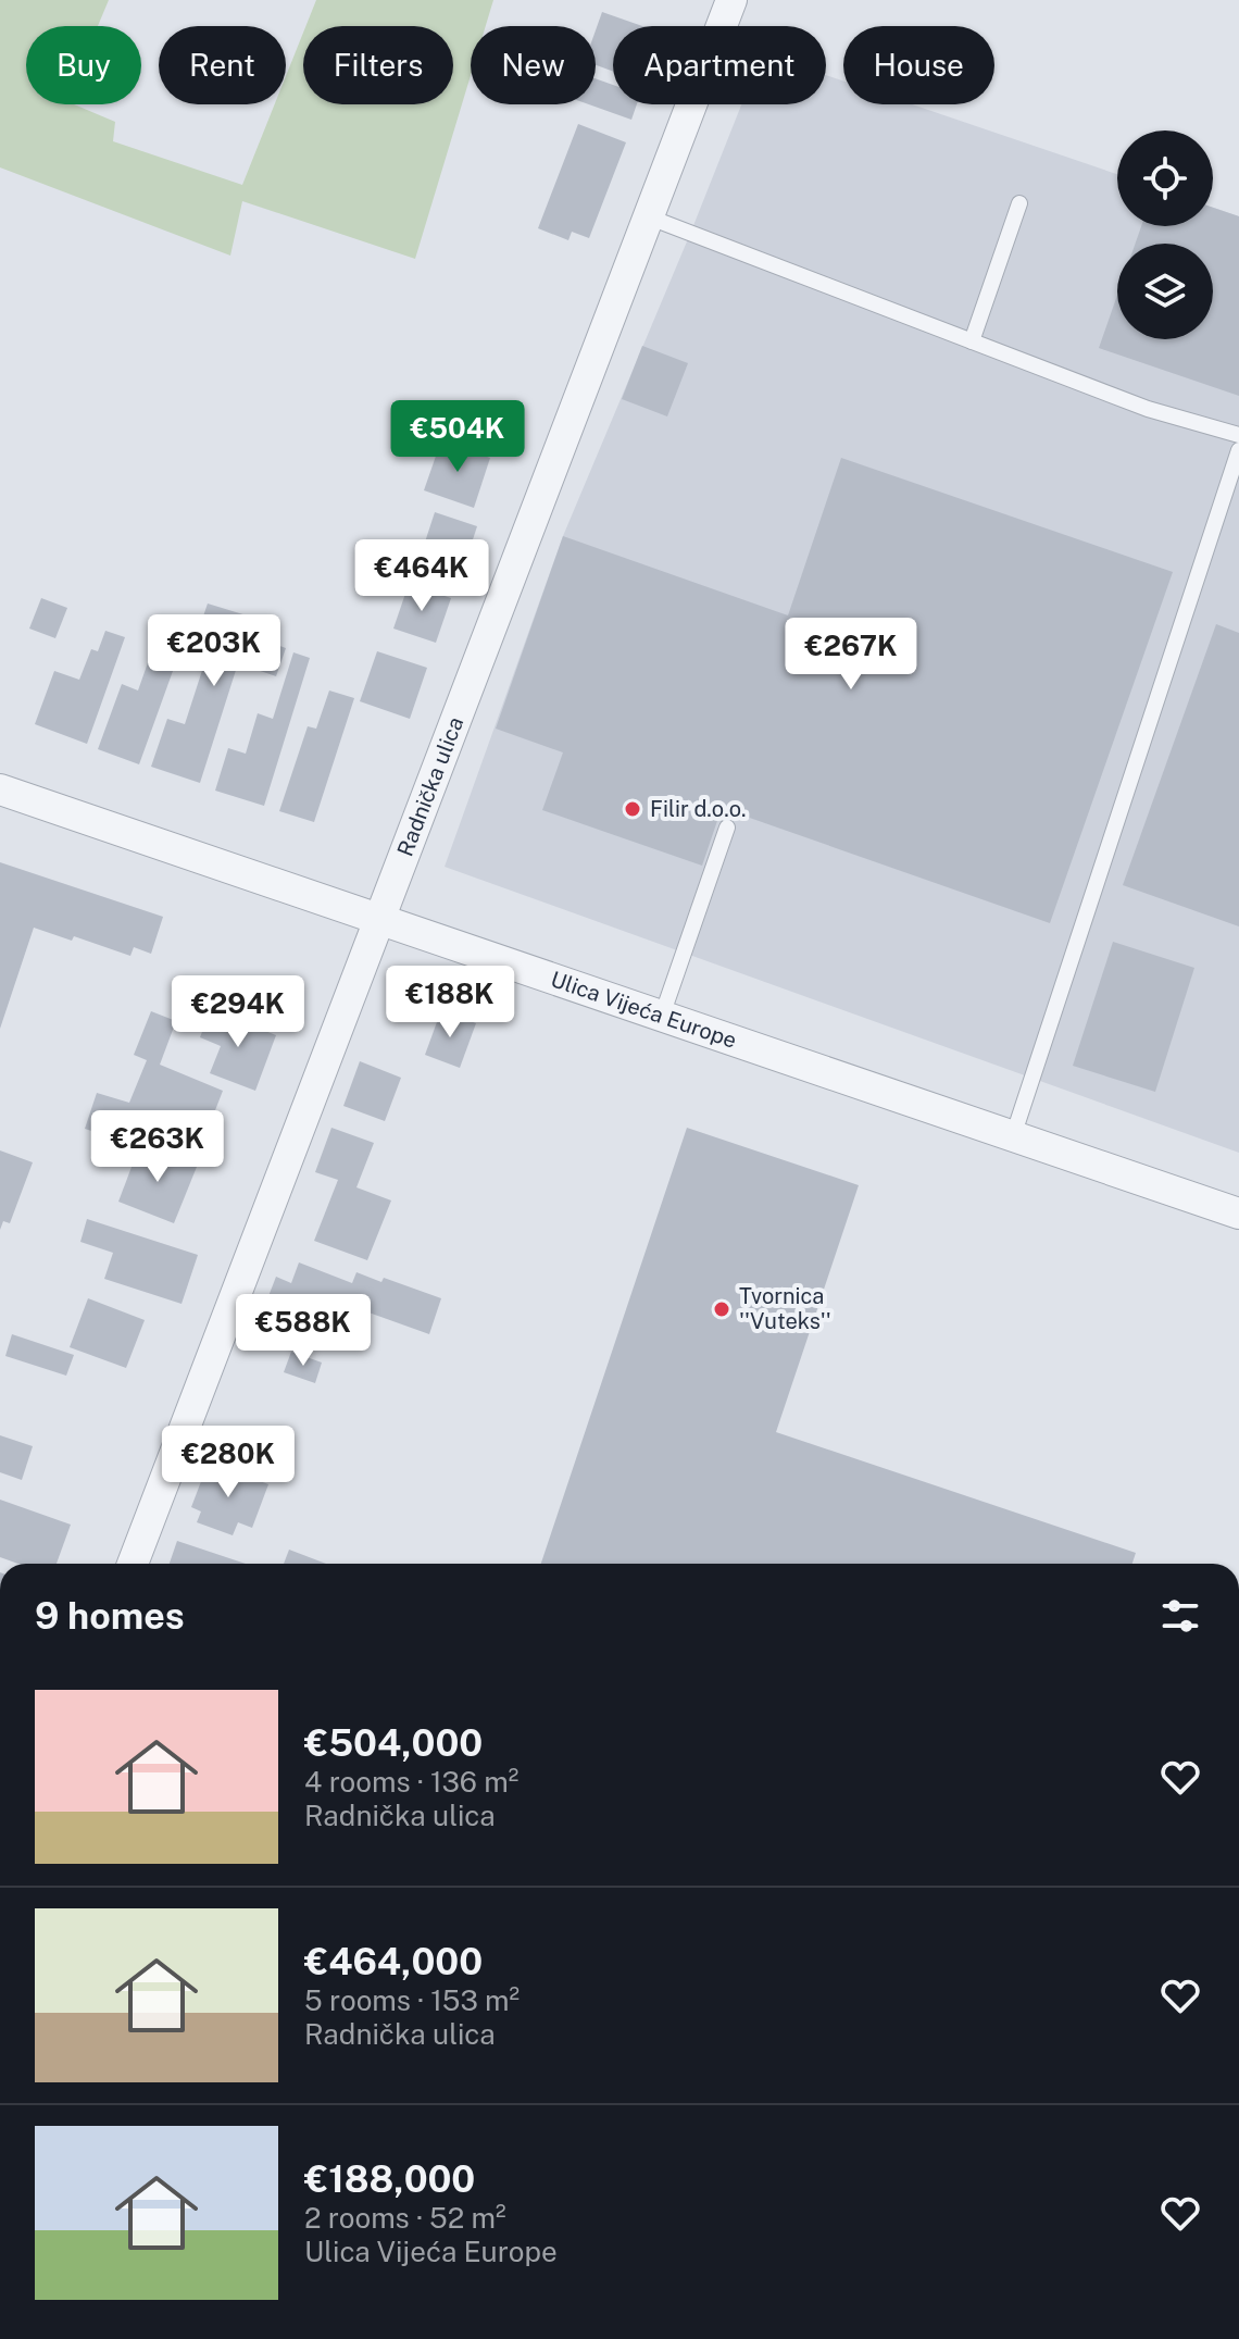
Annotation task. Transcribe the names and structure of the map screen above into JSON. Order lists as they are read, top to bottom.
{
  "streets": {
    "street": ["Radnička ulica", "Ulica Vijeća Europe"]
  },
  "crossings": [
    ["Radnička ulica", "Ulica Vijeća Europe"]
  ],
  "places": ["Filir d.o.o.", "Tvornica ''Vuteks''"],
  "page": {
    "chip": [
      "Buy",
      "Rent",
      "Filters",
      "New",
      "Apartment",
      "House"
    ],
    "price": [
      "€504K",
      "€464K",
      "€203K",
      "€267K",
      "€188K",
      "€294K",
      "€263K",
      "€588K",
      "€280K"
    ],
    "heading": "9 homes",
    "list": [
      {
        "name": "€504,000",
        "note": "4 rooms · 136 m² · Radnička ulica"
      },
      {
        "name": "€464,000",
        "note": "5 rooms · 153 m² · Radnička ulica"
      },
      {
        "name": "€188,000",
        "note": "2 rooms · 52 m² · Ulica Vijeća Europe"
      }
    ]
  }
}
